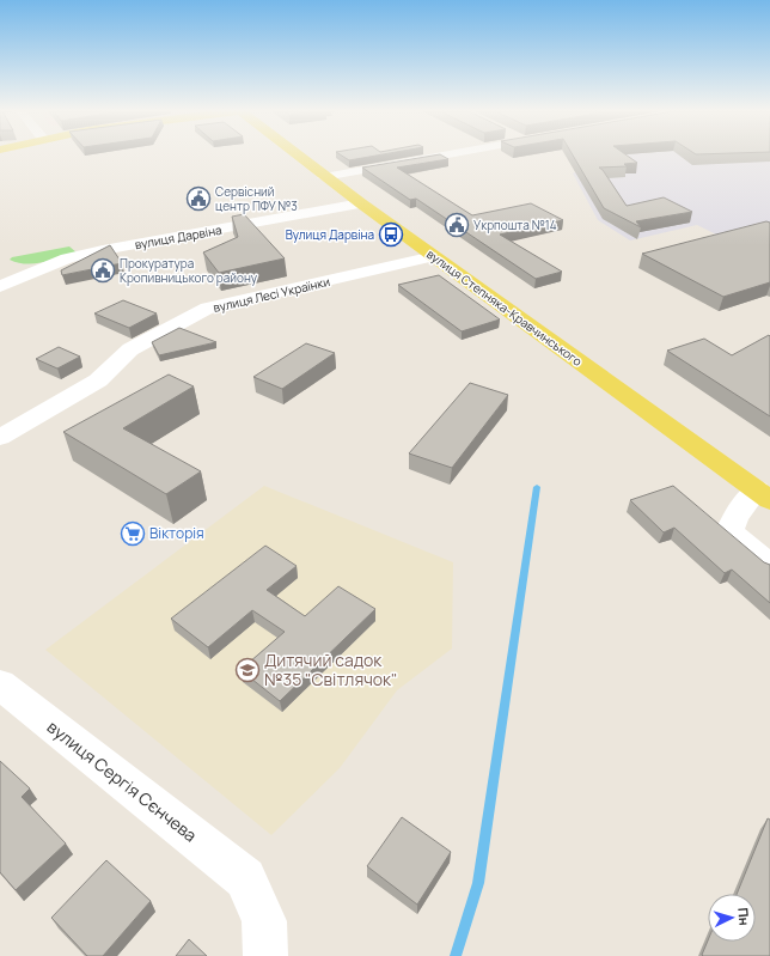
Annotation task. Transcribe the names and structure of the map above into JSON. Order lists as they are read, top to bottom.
{
  "streets": {
    "main road": ["вулиця Степняка-Кравчинського"],
    "street": ["вулиця Дарвіна", "вулиця Лесі Українки", "вулиця Сергія Сєнчева"]
  },
  "crossings": [
    ["вулиця Дарвіна", "вулиця Степняка-Кравчинського"],
    ["вулиця Лесі Українки", "вулиця Степняка-Кравчинського"]
  ],
  "places": {
    "public building": ["Сервісний центр ПФУ №3", "Укрпошта №14", "Прокуратура Кропивницького району"],
    "bus stop": ["Вулиця Дарвіна"],
    "supermarket": ["Вікторія"],
    "school or university": ["Дитячий садок №35 \"Світлячок\""]
  },
  "north": "right"
}
